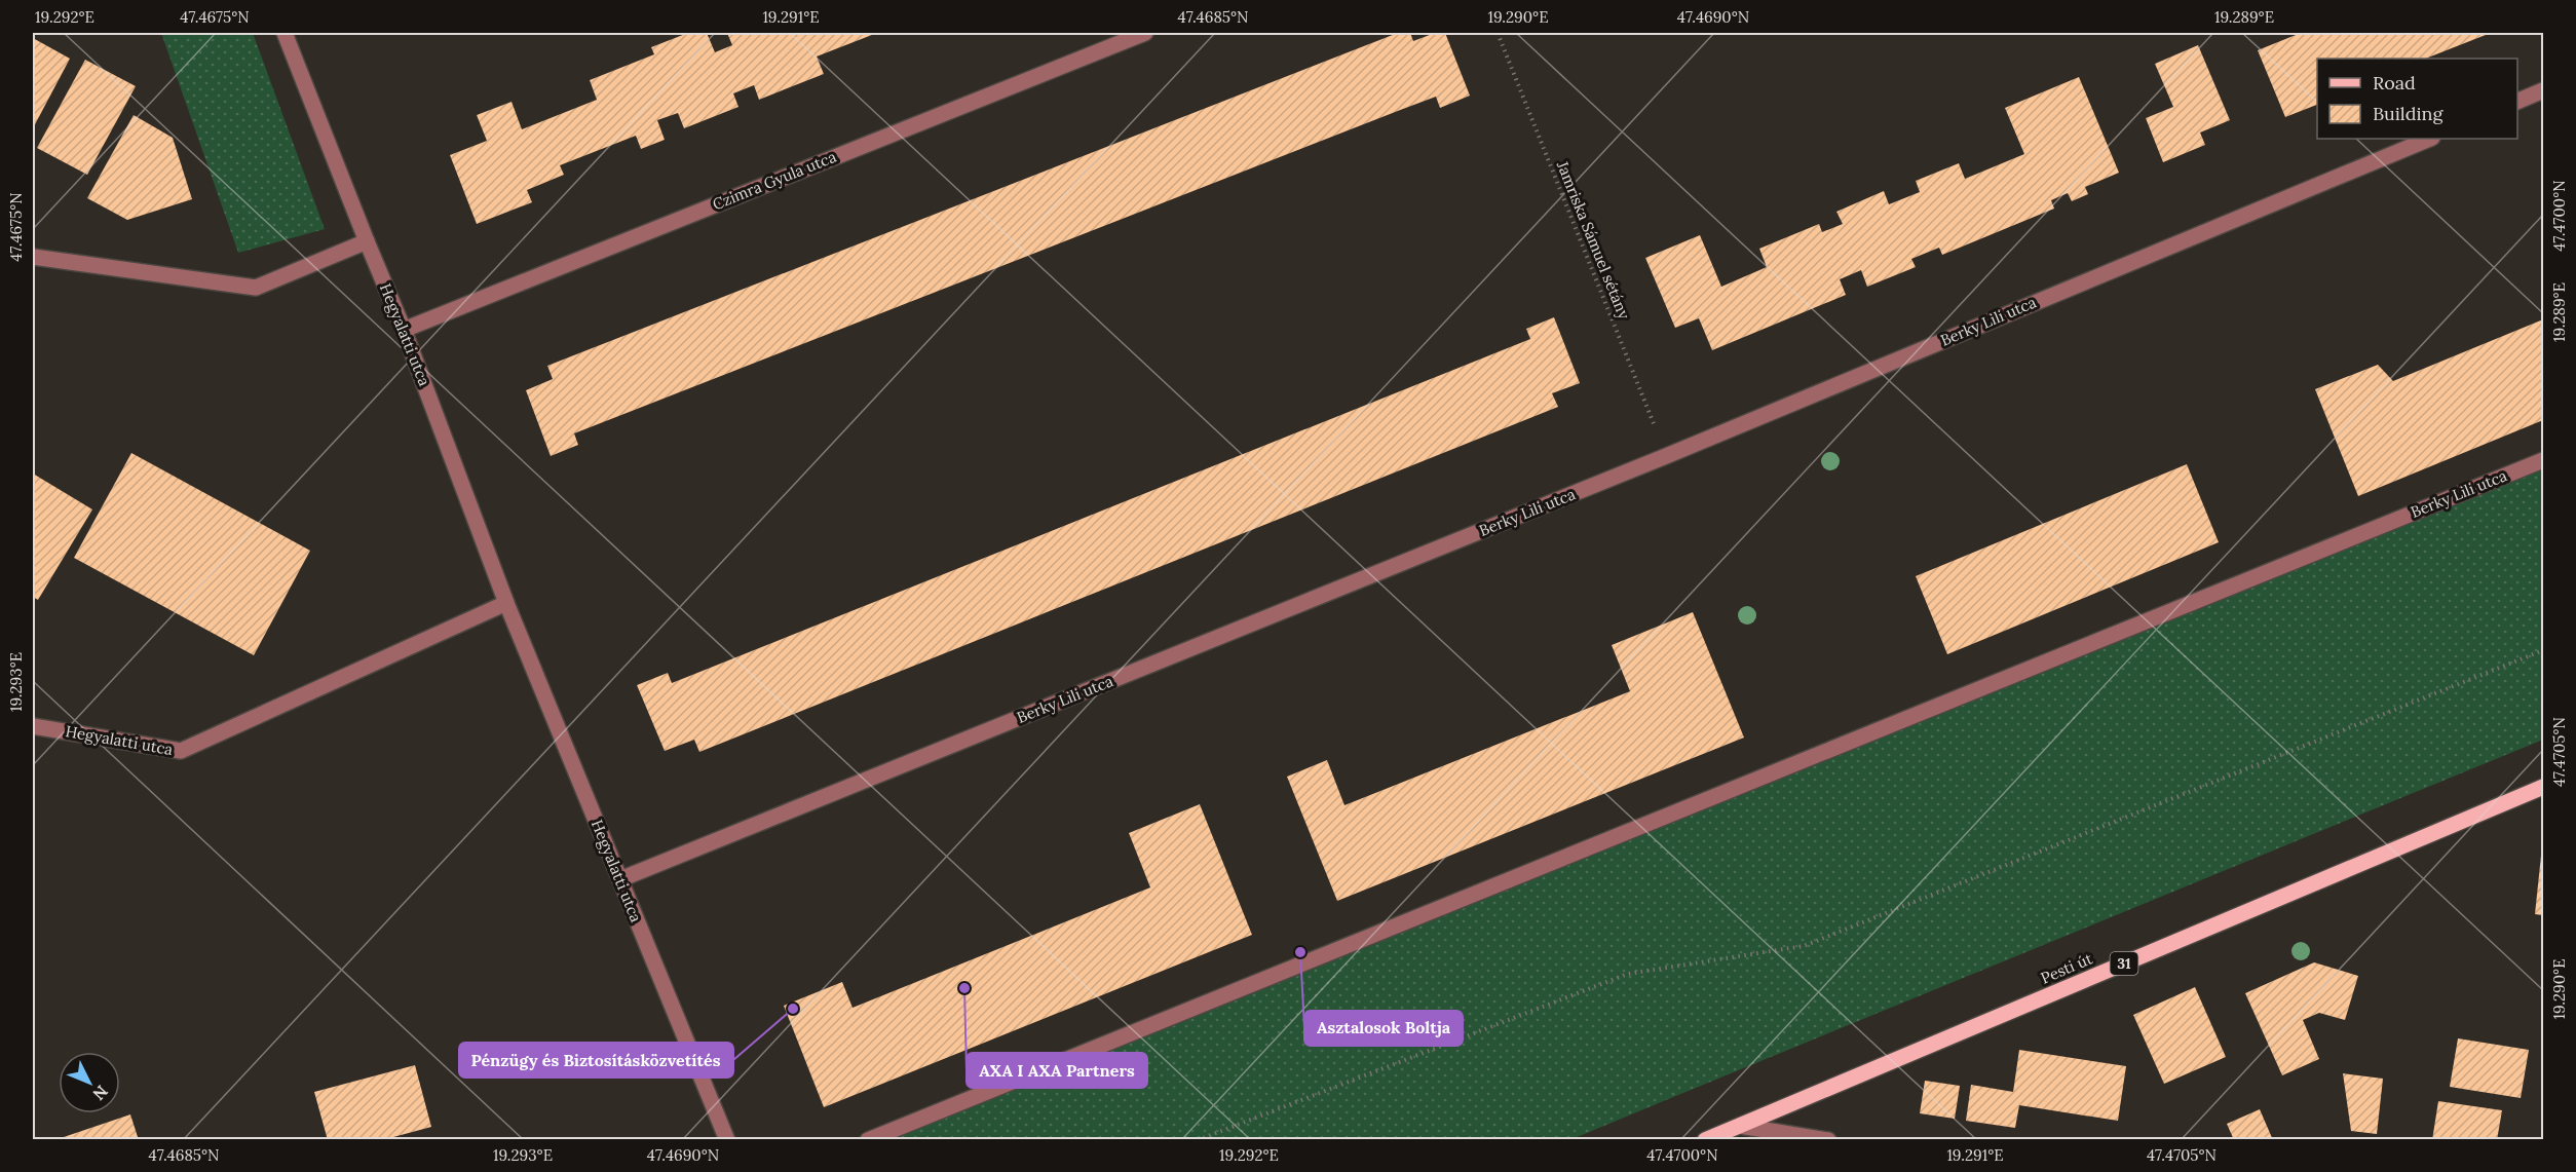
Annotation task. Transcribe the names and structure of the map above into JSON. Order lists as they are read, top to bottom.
{
  "streets": {
    "main road": ["31", "Pesti út"],
    "street": ["Czimra Gyula utca", "Berky Lili utca", "Hegyalatti utca"],
    "path": ["Jamriska Sámuel sétány"]
  },
  "crossings": [
    ["Czimra Gyula utca", "Hegyalatti utca"],
    ["Jamriska Sámuel sétány", "Berky Lili utca"],
    ["Berky Lili utca", "Hegyalatti utca"]
  ],
  "places": ["Asztalosok Boltja", "AXA I AXA Partners", "Pénzügy és Biztosításközvetítés"],
  "legend": ["Road", "Building"],
  "north": "bottom right",
  "coordinates": [
    "19.292°E",
    "47.4675°N",
    "19.291°E",
    "47.4685°N",
    "19.290°E",
    "47.4690°N",
    "19.289°E",
    "47.4700°N",
    "19.293°E",
    "47.4705°N"
  ]
}
